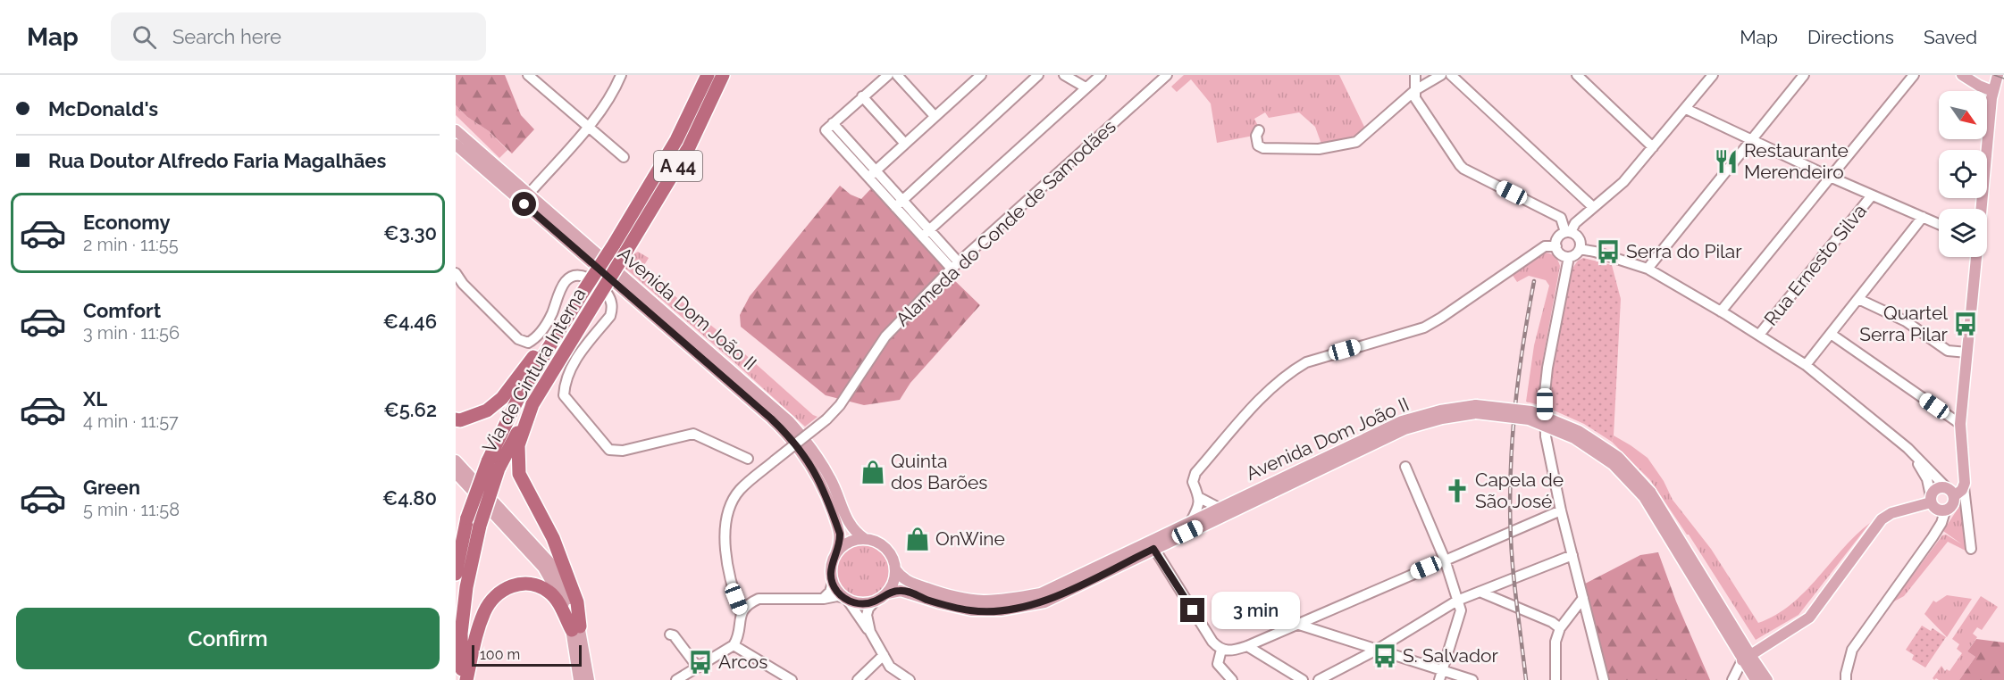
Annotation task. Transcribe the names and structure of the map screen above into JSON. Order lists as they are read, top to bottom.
{
  "streets": {
    "highway": ["A 44", "Via de Cintura Interna"],
    "main road": ["Avenida Dom João II"],
    "street": ["Alameda do Conde de Samodães", "Rua Ernesto Silva"]
  },
  "places": {
    "restaurant": ["Restaurante Merendeiro"],
    "bus stop": [
      "Serra do Pilar",
      "Quartel Serra Pilar",
      "S. Salvador",
      "Arcos"
    ],
    "shop": ["Quinta dos Barões", "OnWine"],
    "church": ["Capela de São José"]
  },
  "scale_bar": "100 m",
  "north": "bottom right",
  "page": {
    "header": "Map",
    "search": "Search here",
    "nav": ["Map", "Directions", "Saved"],
    "banner": ["McDonald's", "Rua Doutor Alfredo Faria Magalhães"],
    "list": [
      {
        "name": "Economy",
        "note": "2 min · 11:55",
        "value": "€3.30"
      },
      {
        "name": "Comfort",
        "note": "3 min · 11:56",
        "value": "€4.46"
      },
      {
        "name": "XL",
        "note": "4 min · 11:57",
        "value": "€5.62"
      },
      {
        "name": "Green",
        "note": "5 min · 11:58",
        "value": "€4.80"
      }
    ],
    "bubble": "3 min",
    "buttons": "Confirm",
    "scale": "100 m"
  }
}
